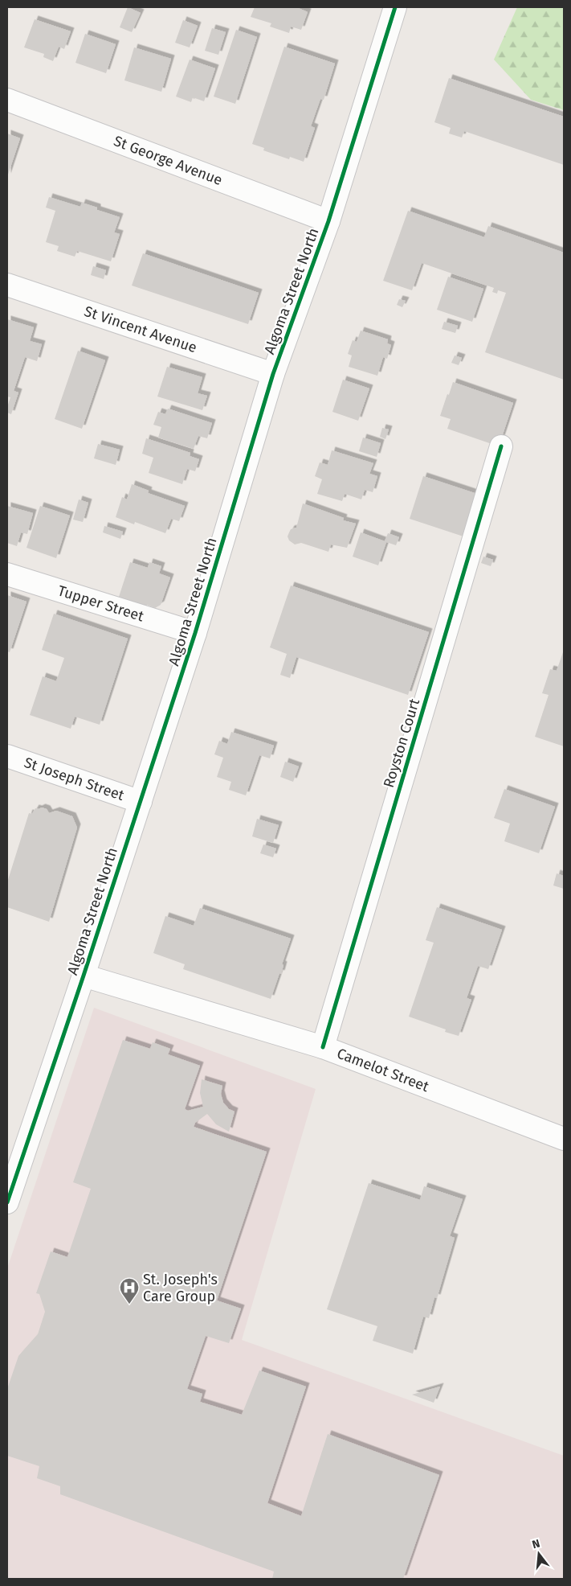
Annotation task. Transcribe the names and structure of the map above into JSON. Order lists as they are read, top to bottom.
{
  "streets": {
    "street": [
      "St George Avenue",
      "Algoma Street North",
      "St Vincent Avenue",
      "Tupper Street",
      "Royston Court",
      "St Joseph Street",
      "Camelot Street"
    ]
  },
  "crossings": [
    ["St George Avenue", "Algoma Street North"],
    ["Algoma Street North", "St Vincent Avenue"],
    ["Algoma Street North", "Tupper Street"],
    ["Algoma Street North", "St Joseph Street"],
    ["Algoma Street North", "Camelot Street"],
    ["Royston Court", "Camelot Street"]
  ],
  "places": {
    "hospital": ["St. Joseph's Care Group"]
  },
  "north": "top"
}
